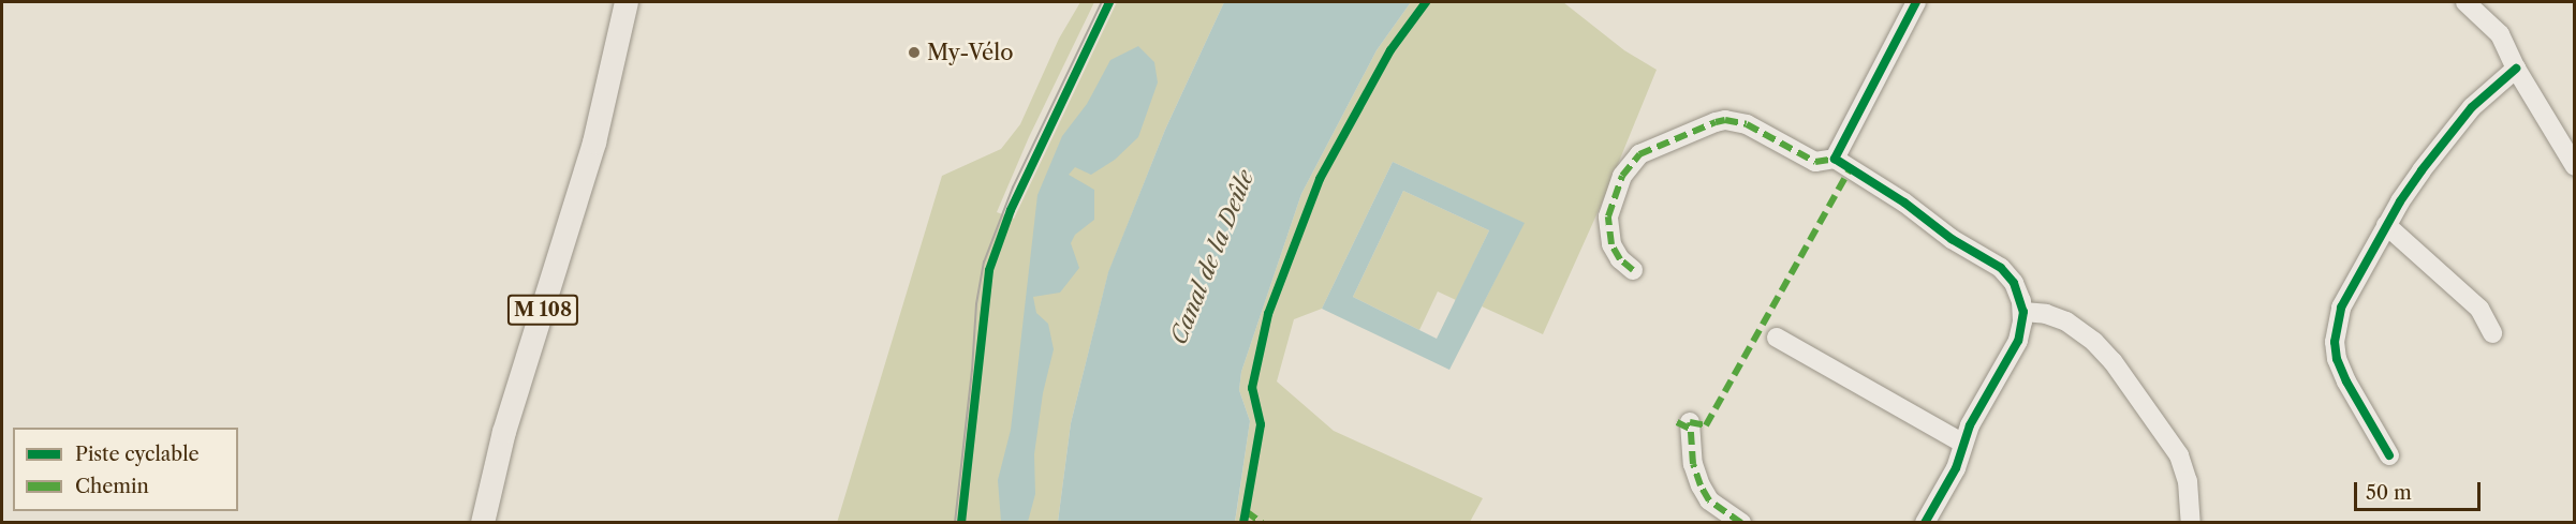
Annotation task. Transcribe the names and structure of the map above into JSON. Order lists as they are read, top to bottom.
{
  "streets": {
    "main road": ["M 108"]
  },
  "water": ["Canal de la Deûle"],
  "places": ["My-Vélo"],
  "legend": ["Piste cyclable", "Chemin"],
  "scale_bar": "50 m"
}
